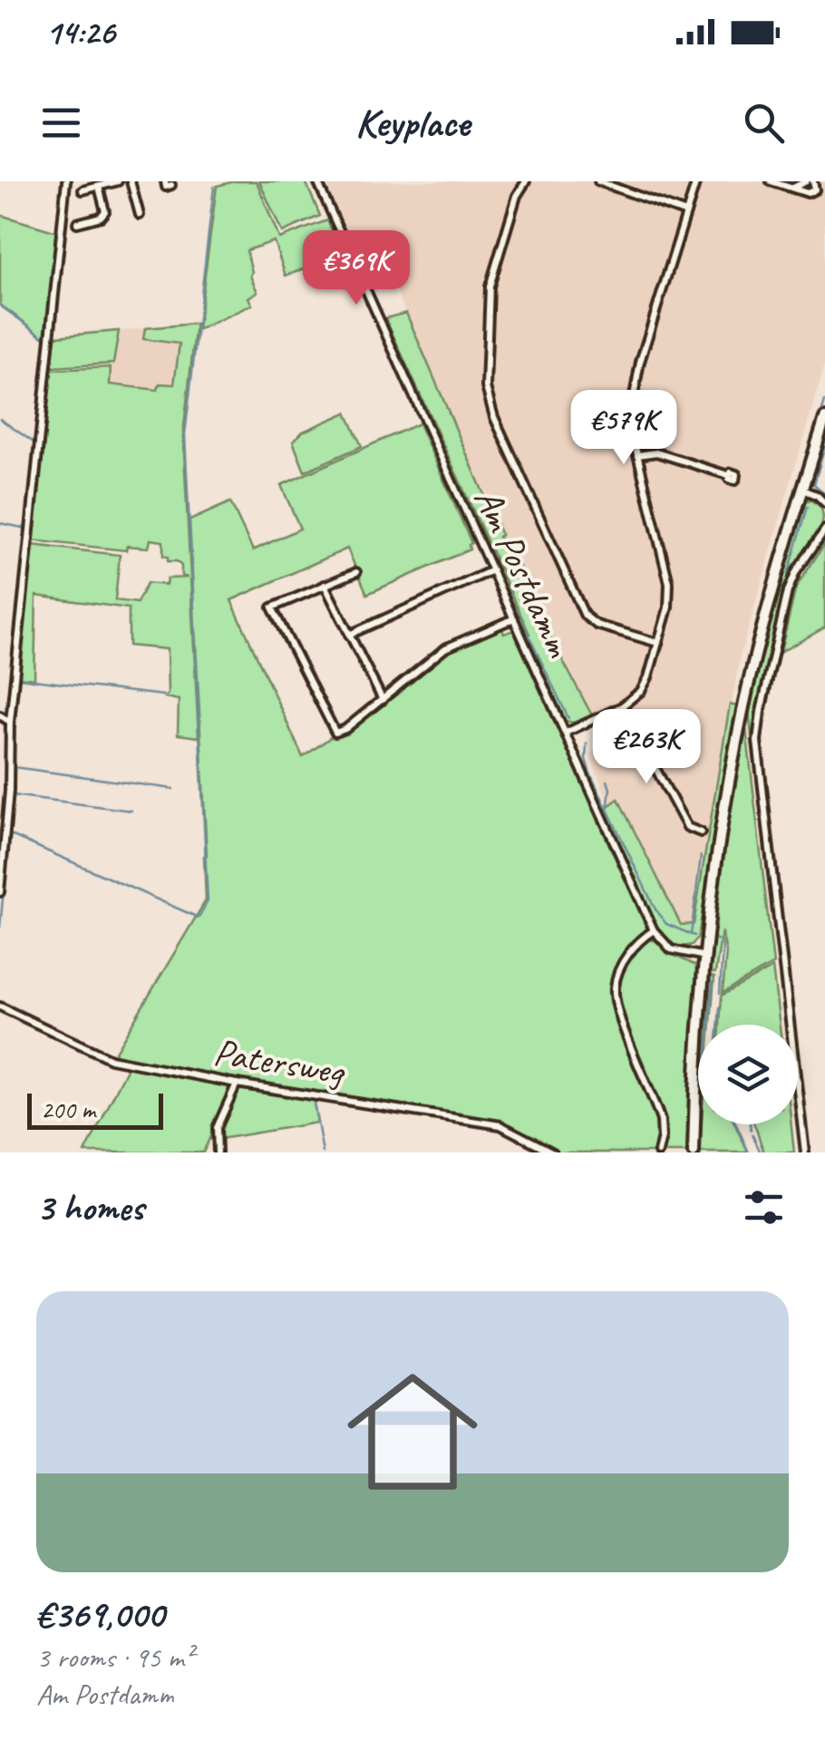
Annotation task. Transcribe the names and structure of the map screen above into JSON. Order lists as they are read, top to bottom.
{
  "streets": {
    "street": ["Am Postdamm", "Patersweg"]
  },
  "scale_bar": "200 m",
  "page": {
    "status": "14:26",
    "header": "Keyplace",
    "price": ["€369K", "€579K", "€263K"],
    "scale": "200 m",
    "heading": "3 homes",
    "list": [
      {
        "name": "€369,000",
        "note": "3 rooms · 95 m² · Am Postdamm"
      }
    ]
  }
}
